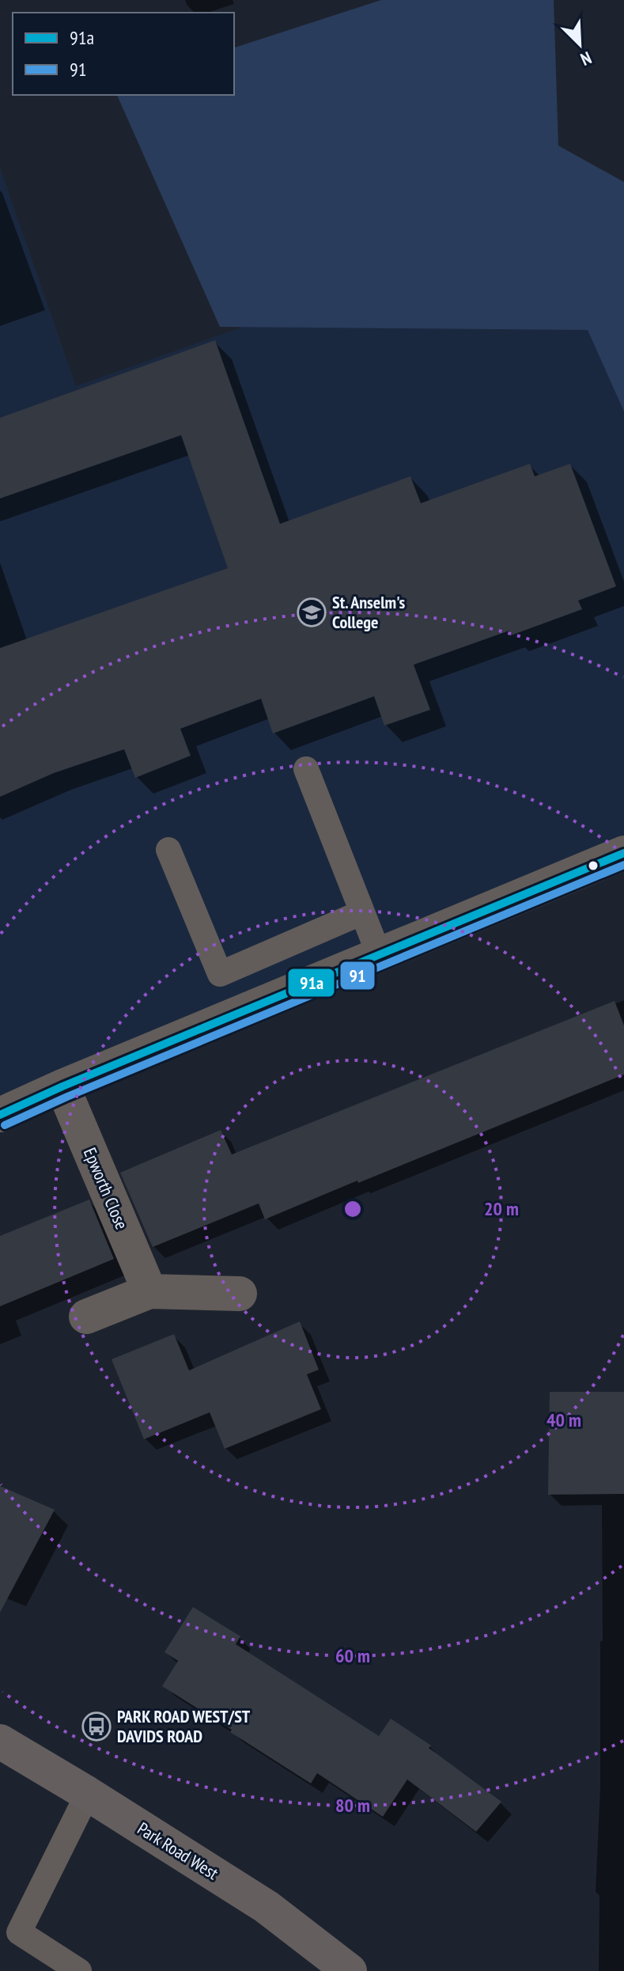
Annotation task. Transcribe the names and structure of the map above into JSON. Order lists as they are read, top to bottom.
{
  "streets": {
    "street": ["Epworth Close", "Park Road West"]
  },
  "places": {
    "school or university": ["St. Anselm's College"],
    "bus stop": ["PARK ROAD WEST/ST DAVIDS ROAD"]
  },
  "lines": ["transit line 91a", "transit line 91"],
  "legend": ["91a", "91"],
  "north": "bottom right",
  "rings": [
    "20 m",
    "40 m",
    "60 m",
    "80 m"
  ]
}
